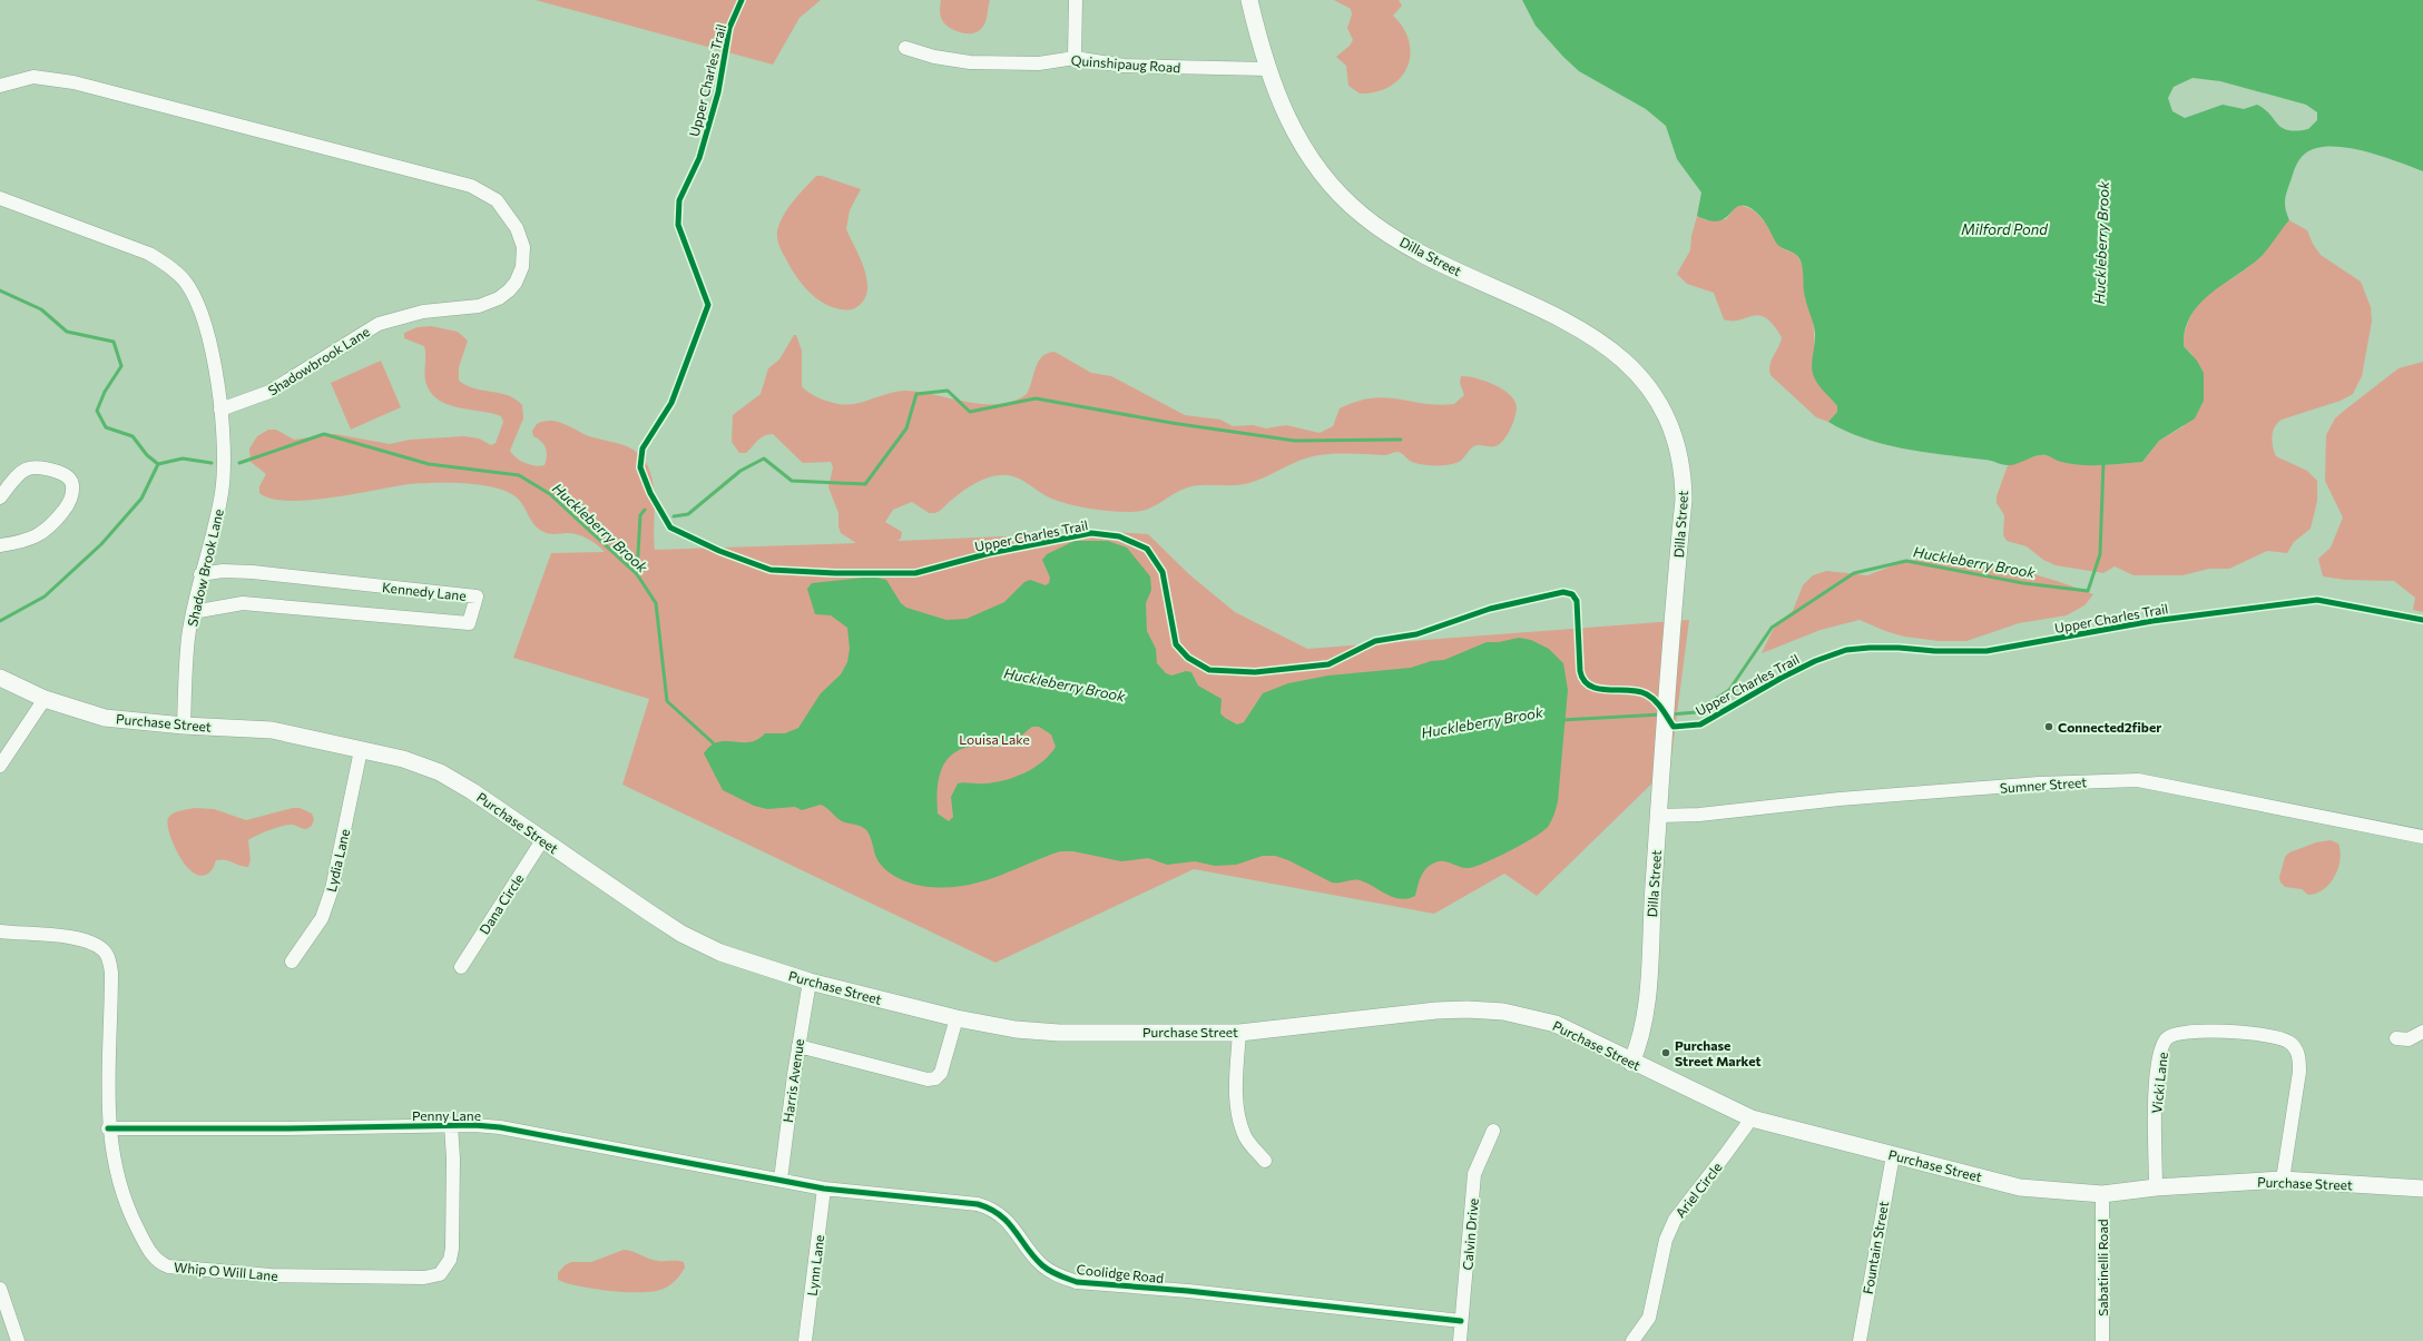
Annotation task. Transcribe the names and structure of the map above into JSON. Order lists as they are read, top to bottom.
{
  "streets": {
    "main road": ["Dilla Street", "Purchase Street"],
    "street": [
      "Quinshipaug Road",
      "Shadowbrook Lane",
      "Shadow Brook Lane",
      "Kennedy Lane",
      "Sumner Street",
      "Lydia Lane",
      "Dana Circle",
      "Harris Avenue",
      "Vicki Lane",
      "Penny Lane",
      "Ariel Circle",
      "Calvin Drive",
      "Fountain Street",
      "Lynn Lane",
      "Sabatinelli Road",
      "Whip O Will Lane",
      "Coolidge Road"
    ],
    "cycle path": ["Upper Charles Trail"]
  },
  "crossings": [
    ["Quinshipaug Road", "Dilla Street"],
    ["Dilla Street", "Purchase Street"],
    ["Dilla Street", "Sumner Street"],
    ["Shadowbrook Lane", "Shadow Brook Lane"],
    ["Shadow Brook Lane", "Kennedy Lane"],
    ["Shadow Brook Lane", "Purchase Street"],
    ["Purchase Street", "Lydia Lane"],
    ["Purchase Street", "Dana Circle"],
    ["Purchase Street", "Harris Avenue"],
    ["Purchase Street", "Vicki Lane"],
    ["Purchase Street", "Ariel Circle"],
    ["Purchase Street", "Fountain Street"],
    ["Purchase Street", "Sabatinelli Road"],
    ["Harris Avenue", "Penny Lane"],
    ["Harris Avenue", "Coolidge Road"],
    ["Penny Lane", "Whip O Will Lane"],
    ["Penny Lane", "Coolidge Road"],
    ["Calvin Drive", "Coolidge Road"],
    ["Lynn Lane", "Coolidge Road"]
  ],
  "water": ["Milford Pond", "Huckleberry Brook"],
  "parks": ["Louisa Lake"],
  "places": ["Connected2fiber", "Purchase Street Market"]
}
